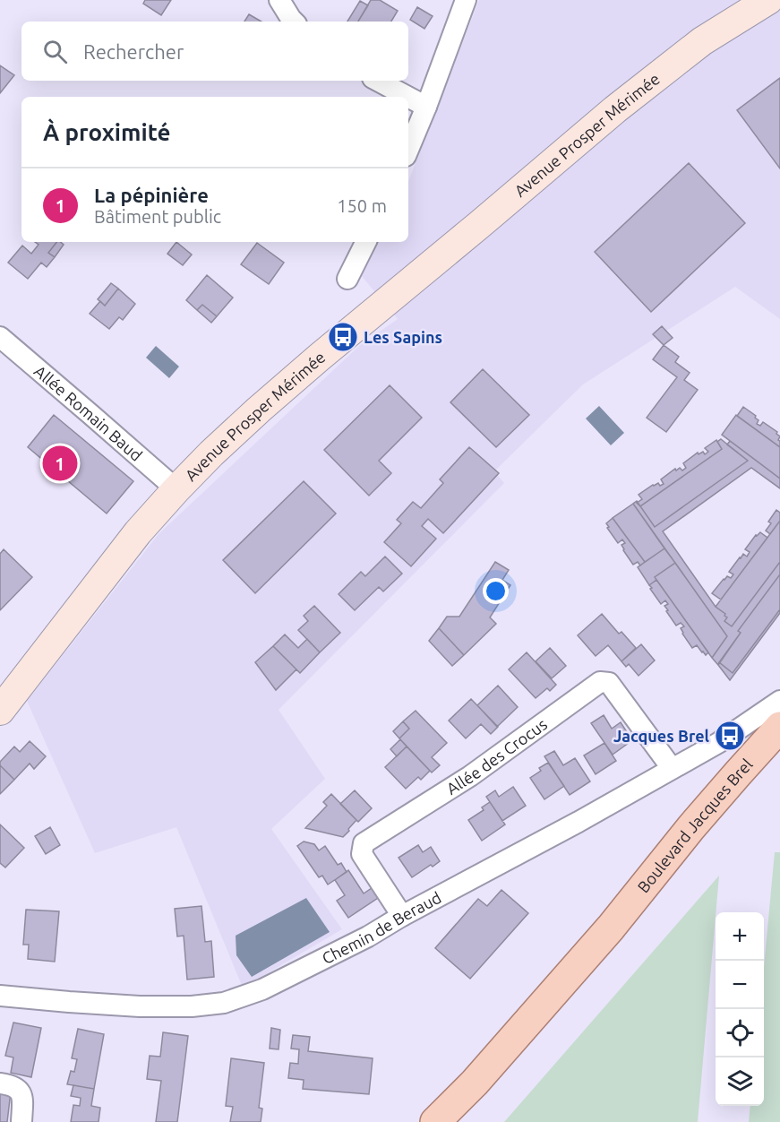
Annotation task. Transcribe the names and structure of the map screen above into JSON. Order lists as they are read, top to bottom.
{
  "streets": {
    "main road": ["Avenue Prosper Mérimée", "Boulevard Jacques Brel"],
    "street": ["Allée Romain Baud", "Allée des Crocus", "Chemin de Beraud"]
  },
  "crossings": [
    ["Avenue Prosper Mérimée", "Allée Romain Baud"],
    ["Allée des Crocus", "Chemin de Beraud"]
  ],
  "places": {
    "bus stop": ["Les Sapins", "Jacques Brel"]
  },
  "page": {
    "search": "Rechercher",
    "heading": "À proximité",
    "list": [
      {
        "mark": "1",
        "name": "La pépinière",
        "note": "Bâtiment public",
        "value": "150 m"
      }
    ],
    "pins": "1",
    "map_buttons": ["+", "−"]
  }
}
